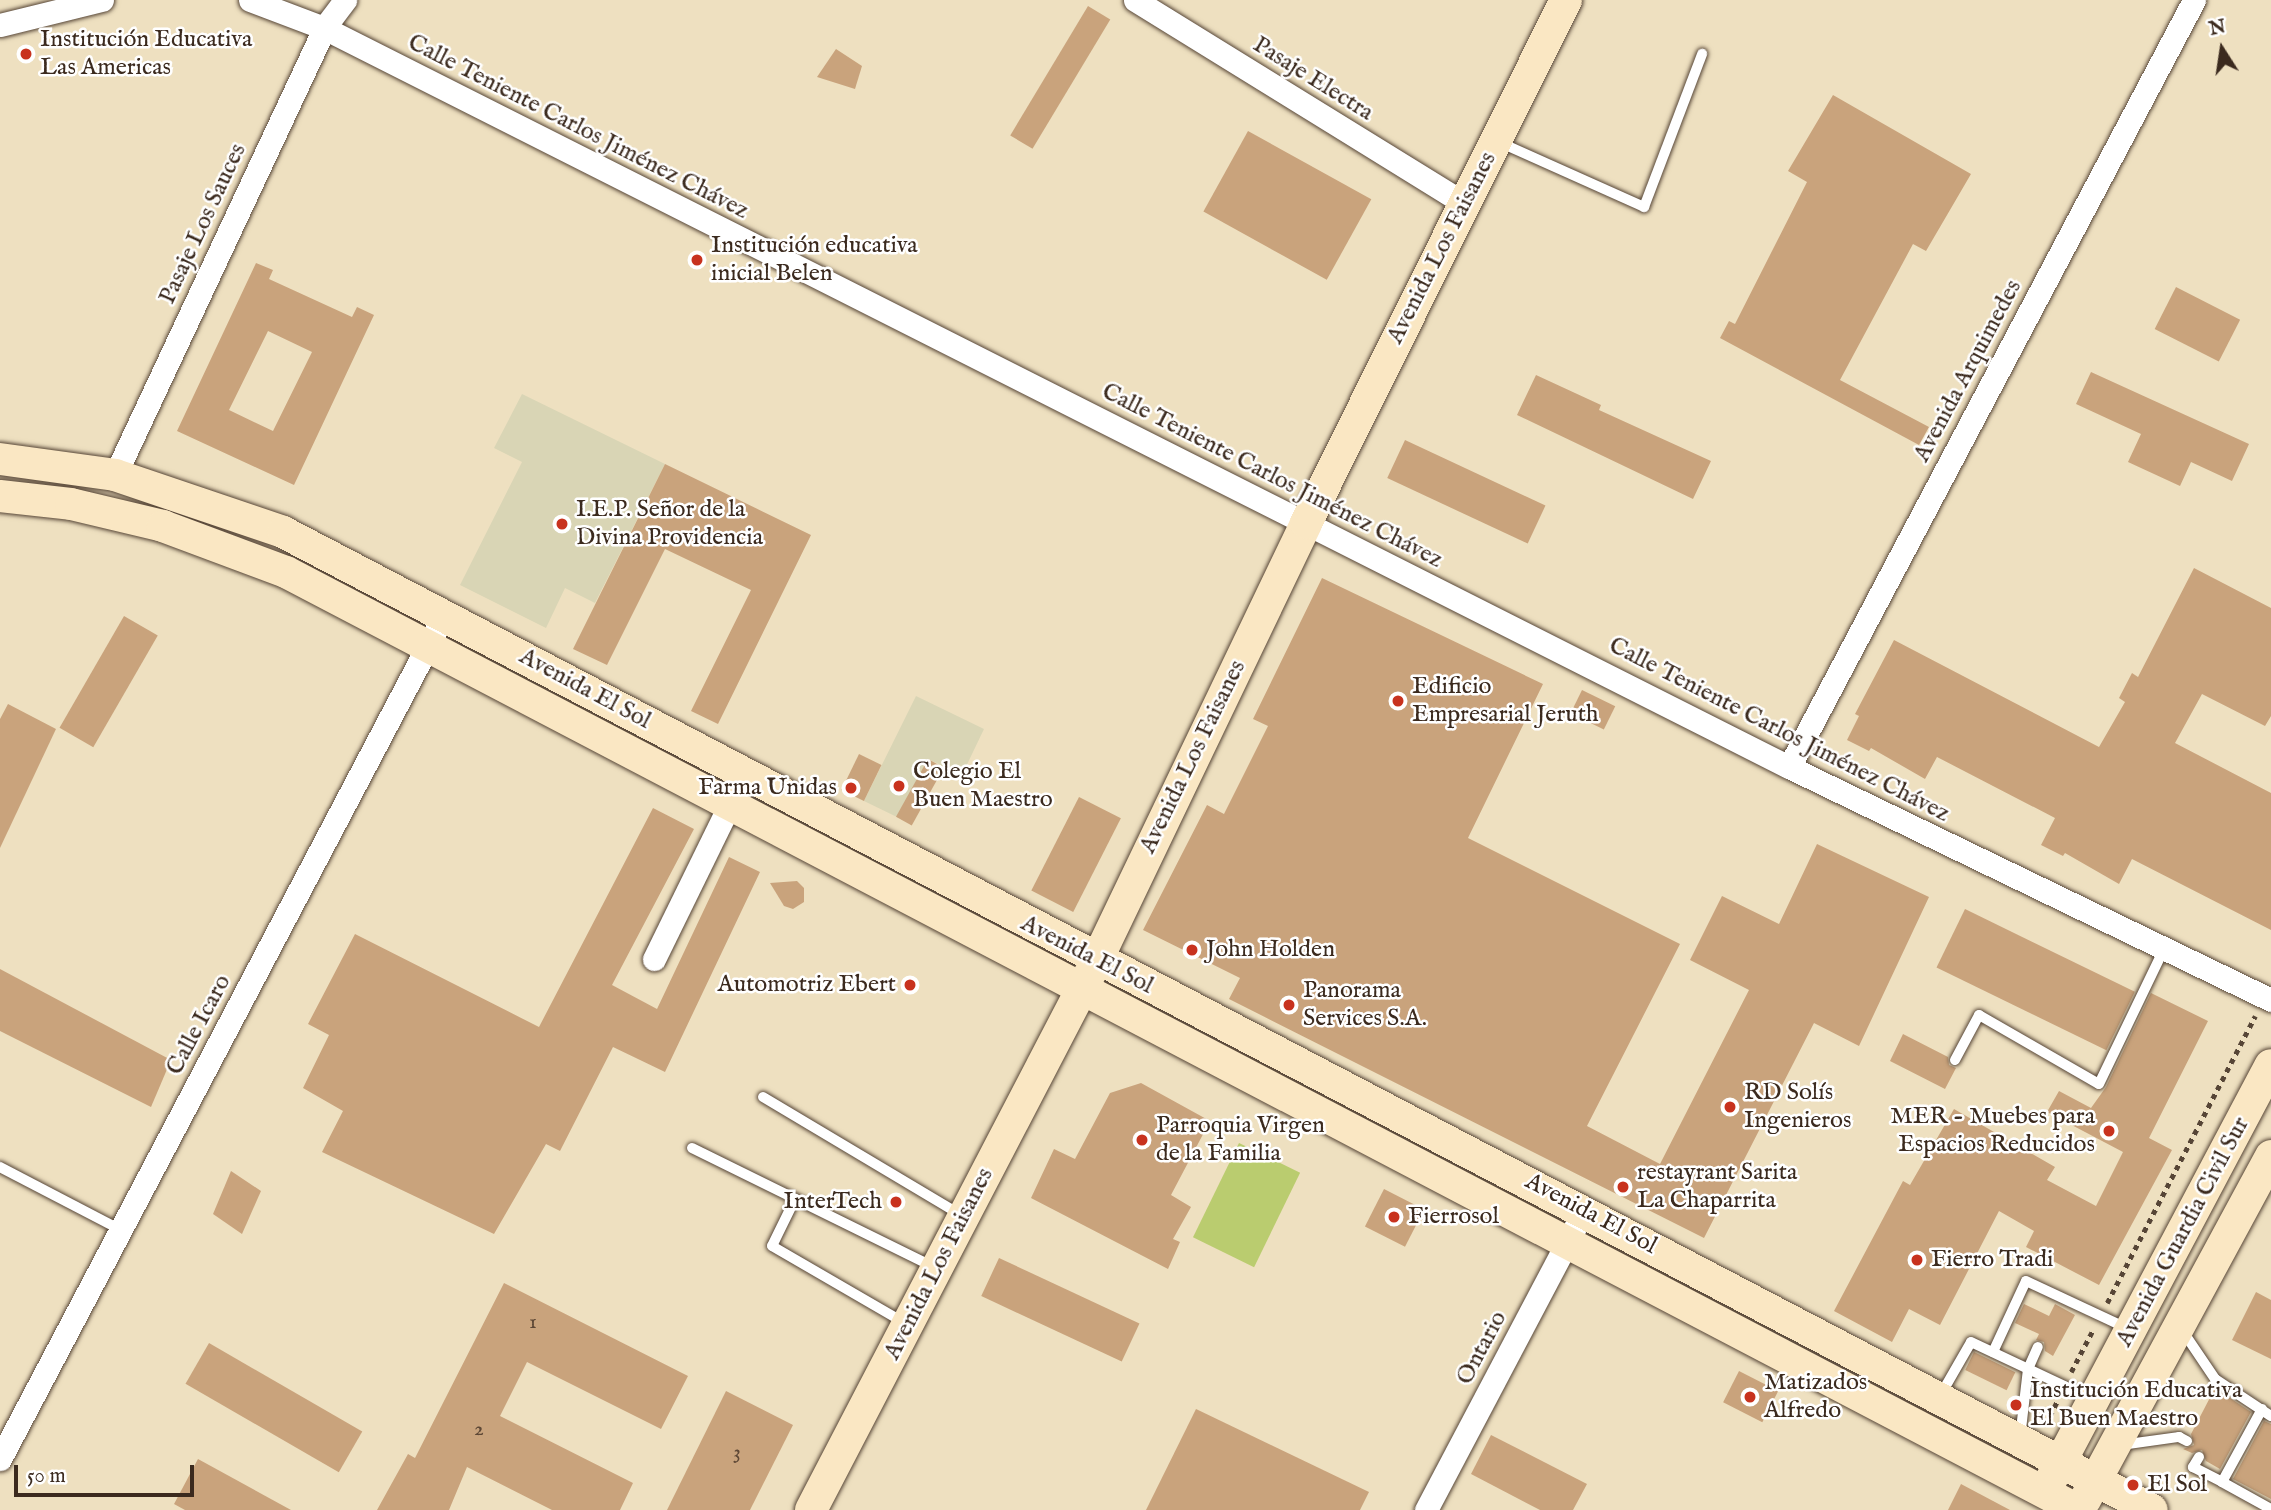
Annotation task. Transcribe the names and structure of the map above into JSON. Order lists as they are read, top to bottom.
{
  "streets": {
    "main road": ["Avenida Los Faisanes", "Avenida El Sol", "Avenida Guardia Civil Sur"],
    "street": [
      "Pasaje Electra",
      "Calle Teniente Carlos Jiménez Chávez",
      "Pasaje Los Sauces",
      "Avenida Arquimedes",
      "Calle Icaro",
      "Ontario"
    ]
  },
  "crossings": [
    ["Pasaje Electra", "Avenida Los Faisanes"],
    ["Calle Teniente Carlos Jiménez Chávez", "Pasaje Los Sauces"],
    ["Calle Teniente Carlos Jiménez Chávez", "Avenida Los Faisanes"],
    ["Calle Teniente Carlos Jiménez Chávez", "Avenida Arquimedes"],
    ["Pasaje Los Sauces", "Avenida El Sol"],
    ["Avenida Los Faisanes", "Avenida El Sol"],
    ["Avenida El Sol", "Calle Icaro"],
    ["Avenida El Sol", "Avenida Guardia Civil Sur"],
    ["Avenida El Sol", "Ontario"]
  ],
  "places": [
    "Institución Educativa Las Americas",
    "Institución educativa inicial Belen",
    "I.E.P. Señor de la Divina Providencia",
    "Edificio Empresarial Jeruth",
    "Colegio El Buen Maestro",
    "Farma Unidas",
    "John Holden",
    "Automotriz Ebert",
    "Panorama Services S.A.",
    "RD Solís Ingenieros",
    "MER - Muebes para Espacios Reducidos",
    "Parroquia Virgen de la Familia",
    "restayrant Sarita La Chaparrita",
    "InterTech",
    "Fierrosol",
    "Fierro Tradi",
    "Matizados Alfredo",
    "Institución Educativa El Buen Maestro",
    "El Sol"
  ],
  "house_numbers": ["1", "2", "3"],
  "scale_bar": "50 m",
  "north": "top"
}
